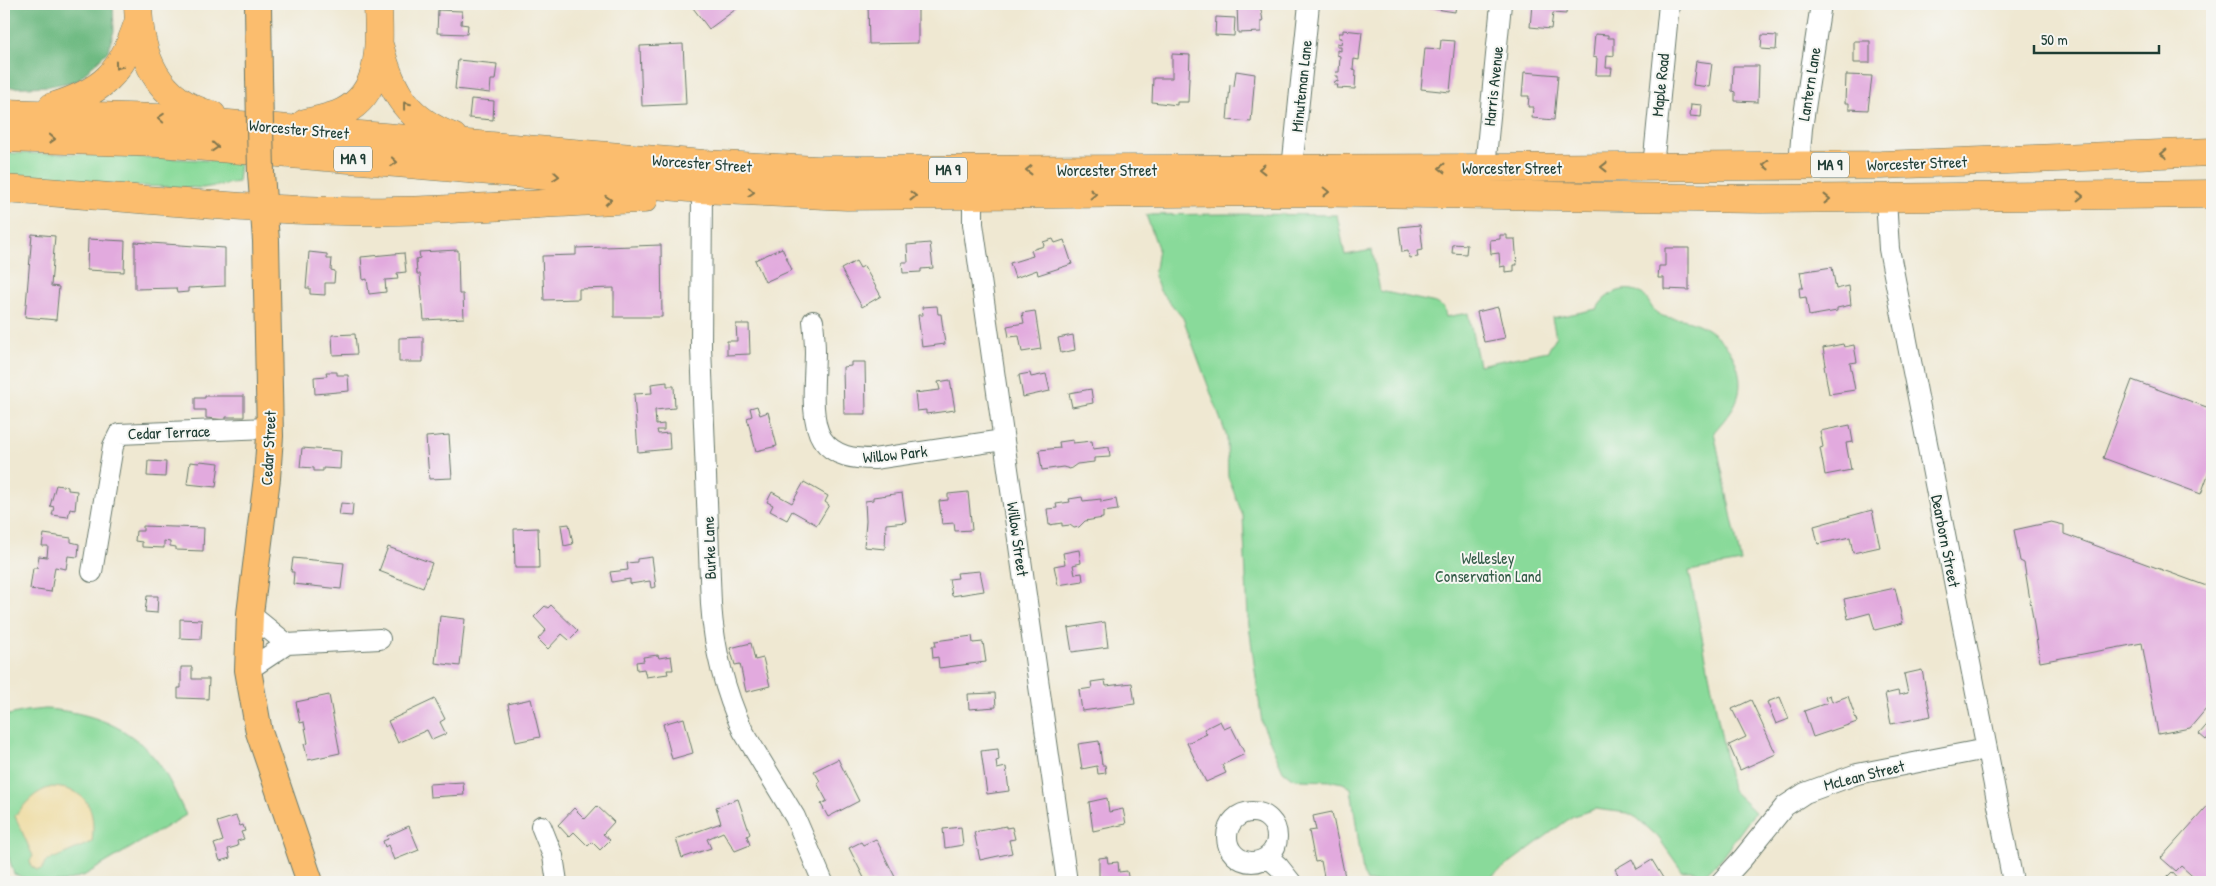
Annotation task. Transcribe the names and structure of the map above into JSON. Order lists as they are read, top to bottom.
{
  "streets": {
    "highway": ["Worcester Street", "MA 9"],
    "main road": ["Cedar Street"],
    "street": [
      "Lantern Lane",
      "Maple Road",
      "Minuteman Lane",
      "Harris Avenue",
      "Cedar Terrace",
      "Willow Park",
      "Willow Street",
      "Dearborn Street",
      "Burke Lane",
      "McLean Street"
    ]
  },
  "crossings": [
    ["Lantern Lane", "Worcester Street"],
    ["Maple Road", "Worcester Street"],
    ["Minuteman Lane", "Worcester Street"],
    ["Harris Avenue", "Worcester Street"],
    ["Worcester Street", "Willow Street"],
    ["Worcester Street", "Dearborn Street"],
    ["Worcester Street", "Burke Lane"],
    ["Cedar Terrace", "Cedar Street"],
    ["Willow Park", "Willow Street"],
    ["Dearborn Street", "McLean Street"]
  ],
  "parks": ["Wellesley Conservation Land"],
  "scale_bar": "50 m"
}
